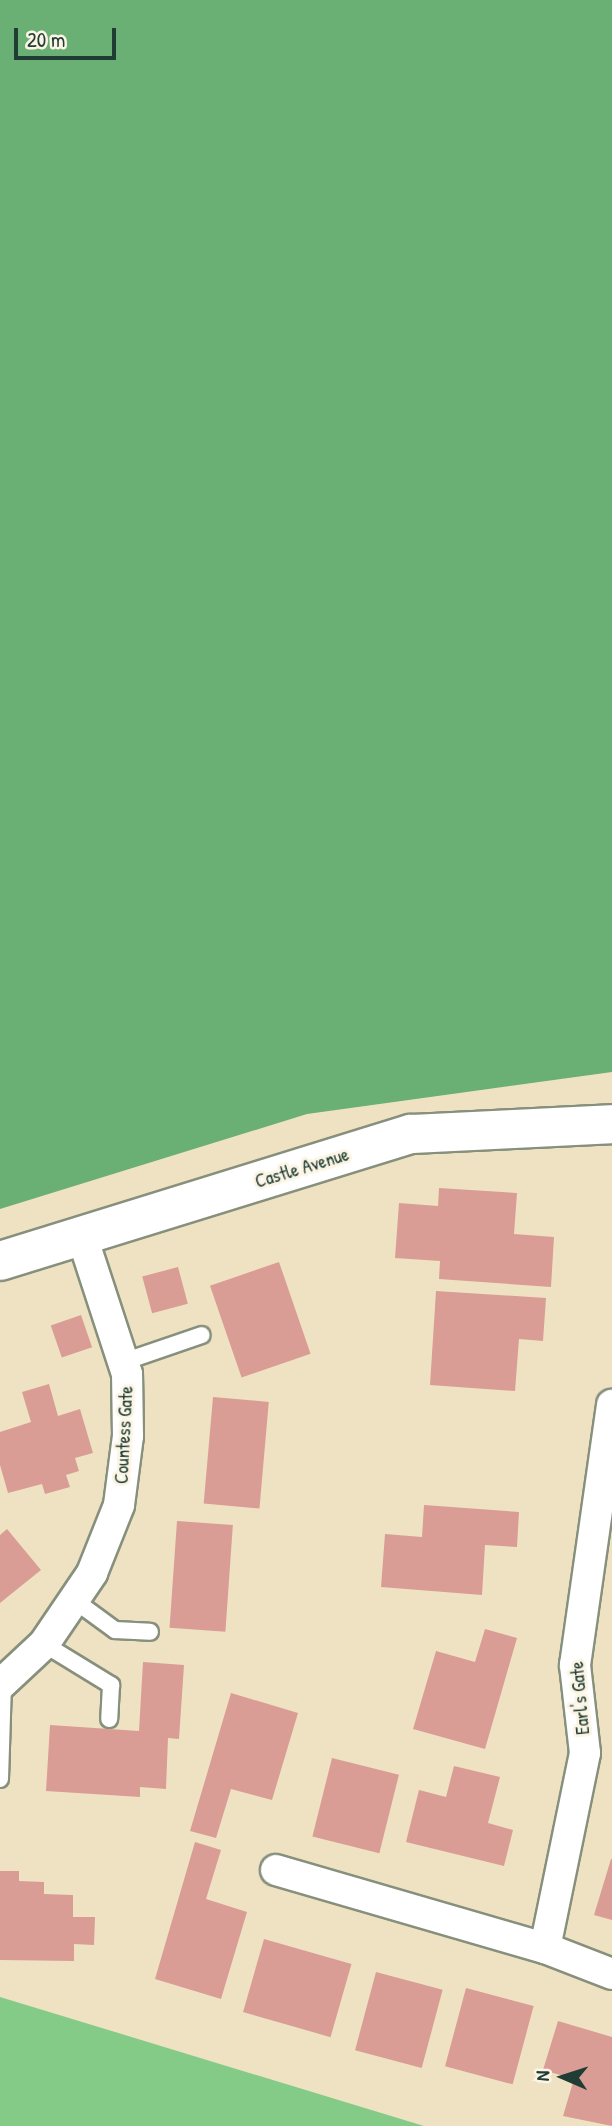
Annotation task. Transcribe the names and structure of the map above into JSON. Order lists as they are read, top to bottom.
{
  "streets": {
    "street": ["Castle Avenue", "Countess Gate", "Earl's Gate"]
  },
  "crossings": [
    ["Castle Avenue", "Countess Gate"]
  ],
  "scale_bar": "20 m",
  "north": "left"
}
